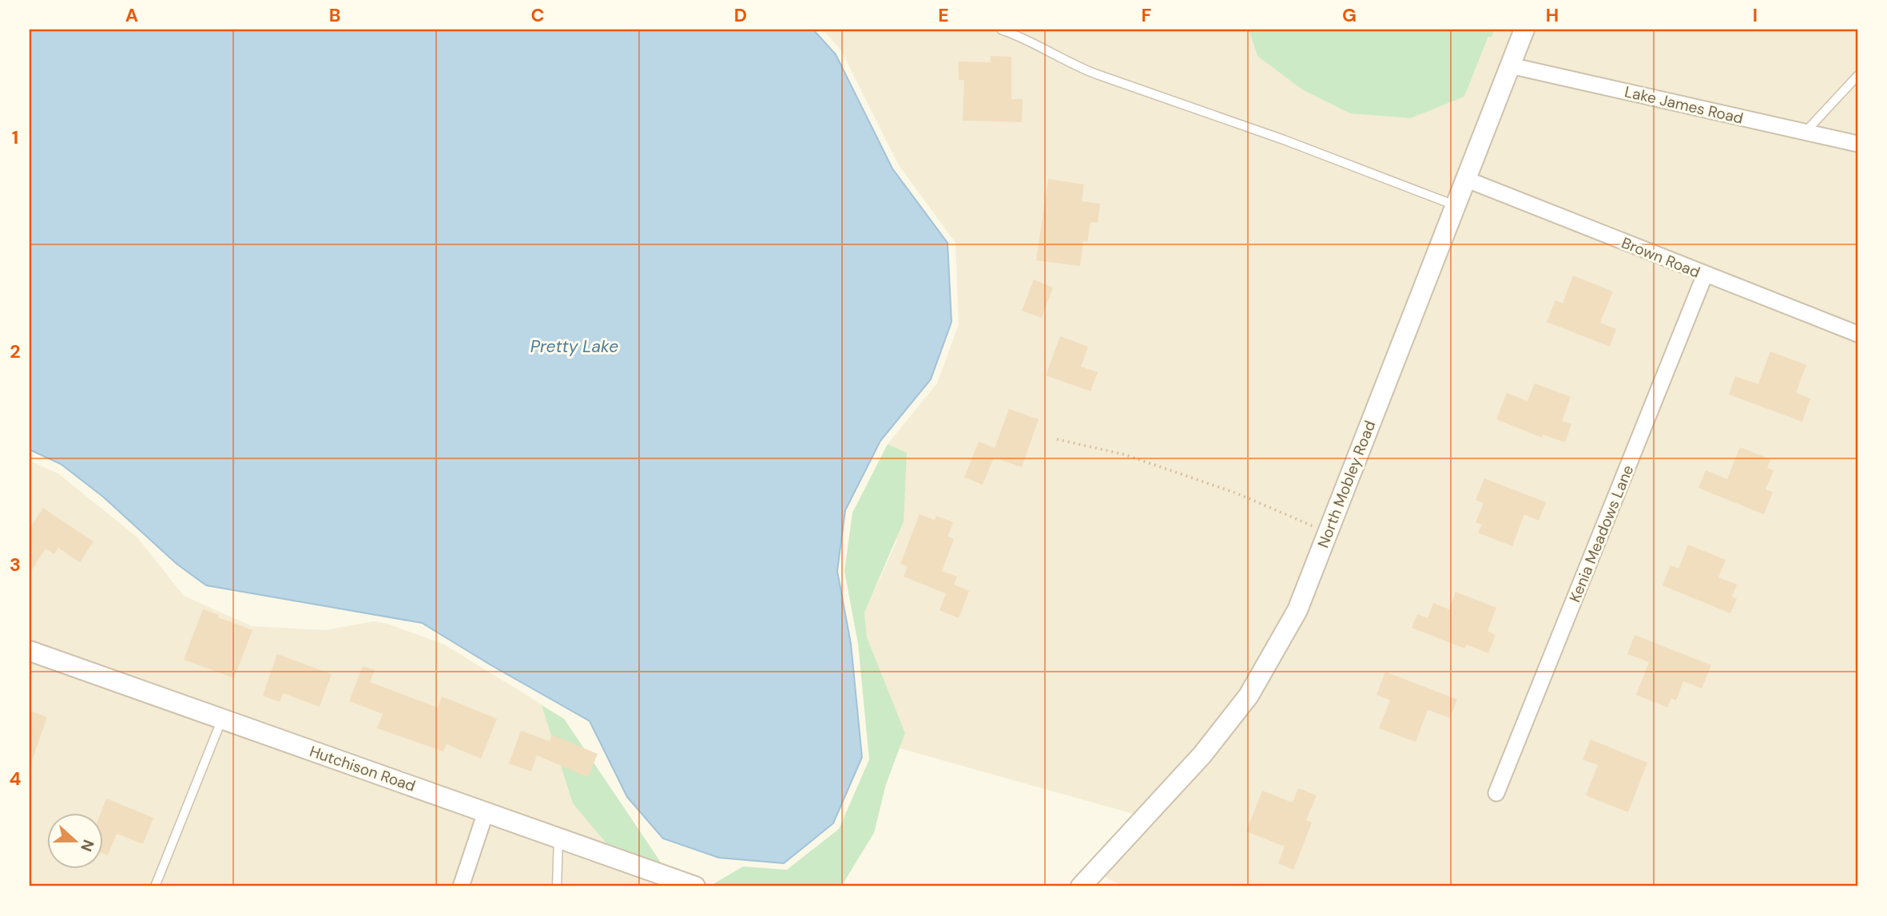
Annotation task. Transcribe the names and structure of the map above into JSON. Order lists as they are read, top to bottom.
{
  "streets": {
    "street": [
      "Lake James Road",
      "Brown Road",
      "North Mobley Road",
      "Kenia Meadows Lane",
      "Hutchison Road"
    ]
  },
  "crossings": [
    ["Lake James Road", "North Mobley Road"],
    ["Brown Road", "North Mobley Road"],
    ["Brown Road", "Kenia Meadows Lane"]
  ],
  "water": ["Pretty Lake"],
  "north": "right",
  "grid": {
    "columns": [
      "A",
      "B",
      "C",
      "D",
      "E",
      "F",
      "G",
      "H",
      "I"
    ],
    "rows": [
      "1",
      "2",
      "3",
      "4"
    ]
  }
}
